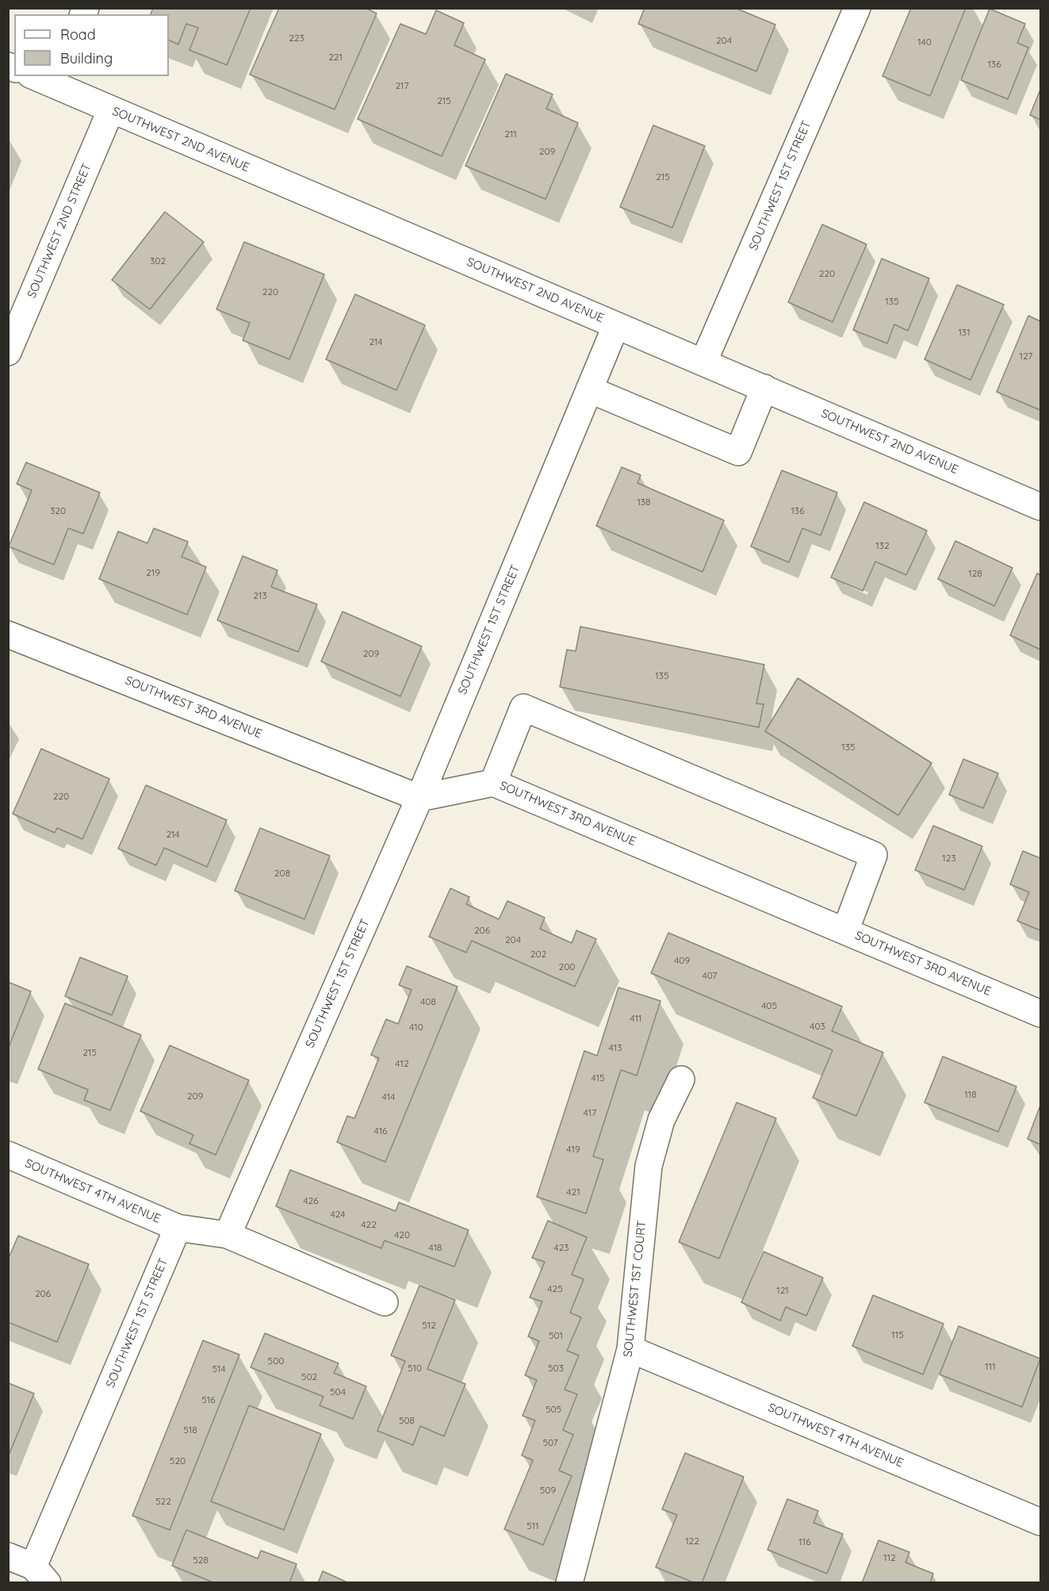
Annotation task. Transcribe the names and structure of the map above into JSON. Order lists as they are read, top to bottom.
{
  "streets": {
    "street": [
      "SOUTHWEST 2ND AVENUE",
      "SOUTHWEST 1ST STREET",
      "SOUTHWEST 2ND STREET",
      "SOUTHWEST 3RD AVENUE",
      "SOUTHWEST 4TH AVENUE",
      "SOUTHWEST 1ST COURT"
    ]
  },
  "crossings": [
    ["SOUTHWEST 2ND AVENUE", "SOUTHWEST 1ST STREET"],
    ["SOUTHWEST 2ND AVENUE", "SOUTHWEST 2ND STREET"],
    ["SOUTHWEST 1ST STREET", "SOUTHWEST 3RD AVENUE"],
    ["SOUTHWEST 1ST STREET", "SOUTHWEST 4TH AVENUE"],
    ["SOUTHWEST 4TH AVENUE", "SOUTHWEST 1ST COURT"]
  ],
  "house_numbers": [
    "223",
    "204",
    "140",
    "221",
    "136",
    "217",
    "215",
    "211",
    "209",
    "215",
    "302",
    "220",
    "220",
    "135",
    "131",
    "214",
    "127",
    "138",
    "320",
    "136",
    "132",
    "219",
    "128",
    "213",
    "209",
    "135",
    "135",
    "220",
    "214",
    "123",
    "208",
    "206",
    "204",
    "202",
    "409",
    "200",
    "407",
    "408",
    "405",
    "411",
    "403",
    "410",
    "413",
    "215",
    "412",
    "415",
    "118",
    "209",
    "414",
    "417",
    "416",
    "419",
    "421",
    "426",
    "424",
    "422",
    "420",
    "418",
    "423",
    "425",
    "121",
    "206",
    "512",
    "115",
    "501",
    "500",
    "111",
    "510",
    "503",
    "514",
    "502",
    "504",
    "516",
    "505",
    "508",
    "518",
    "507",
    "520",
    "509",
    "522",
    "511",
    "122",
    "116",
    "112",
    "528"
  ],
  "legend": ["Road", "Building"]
}
